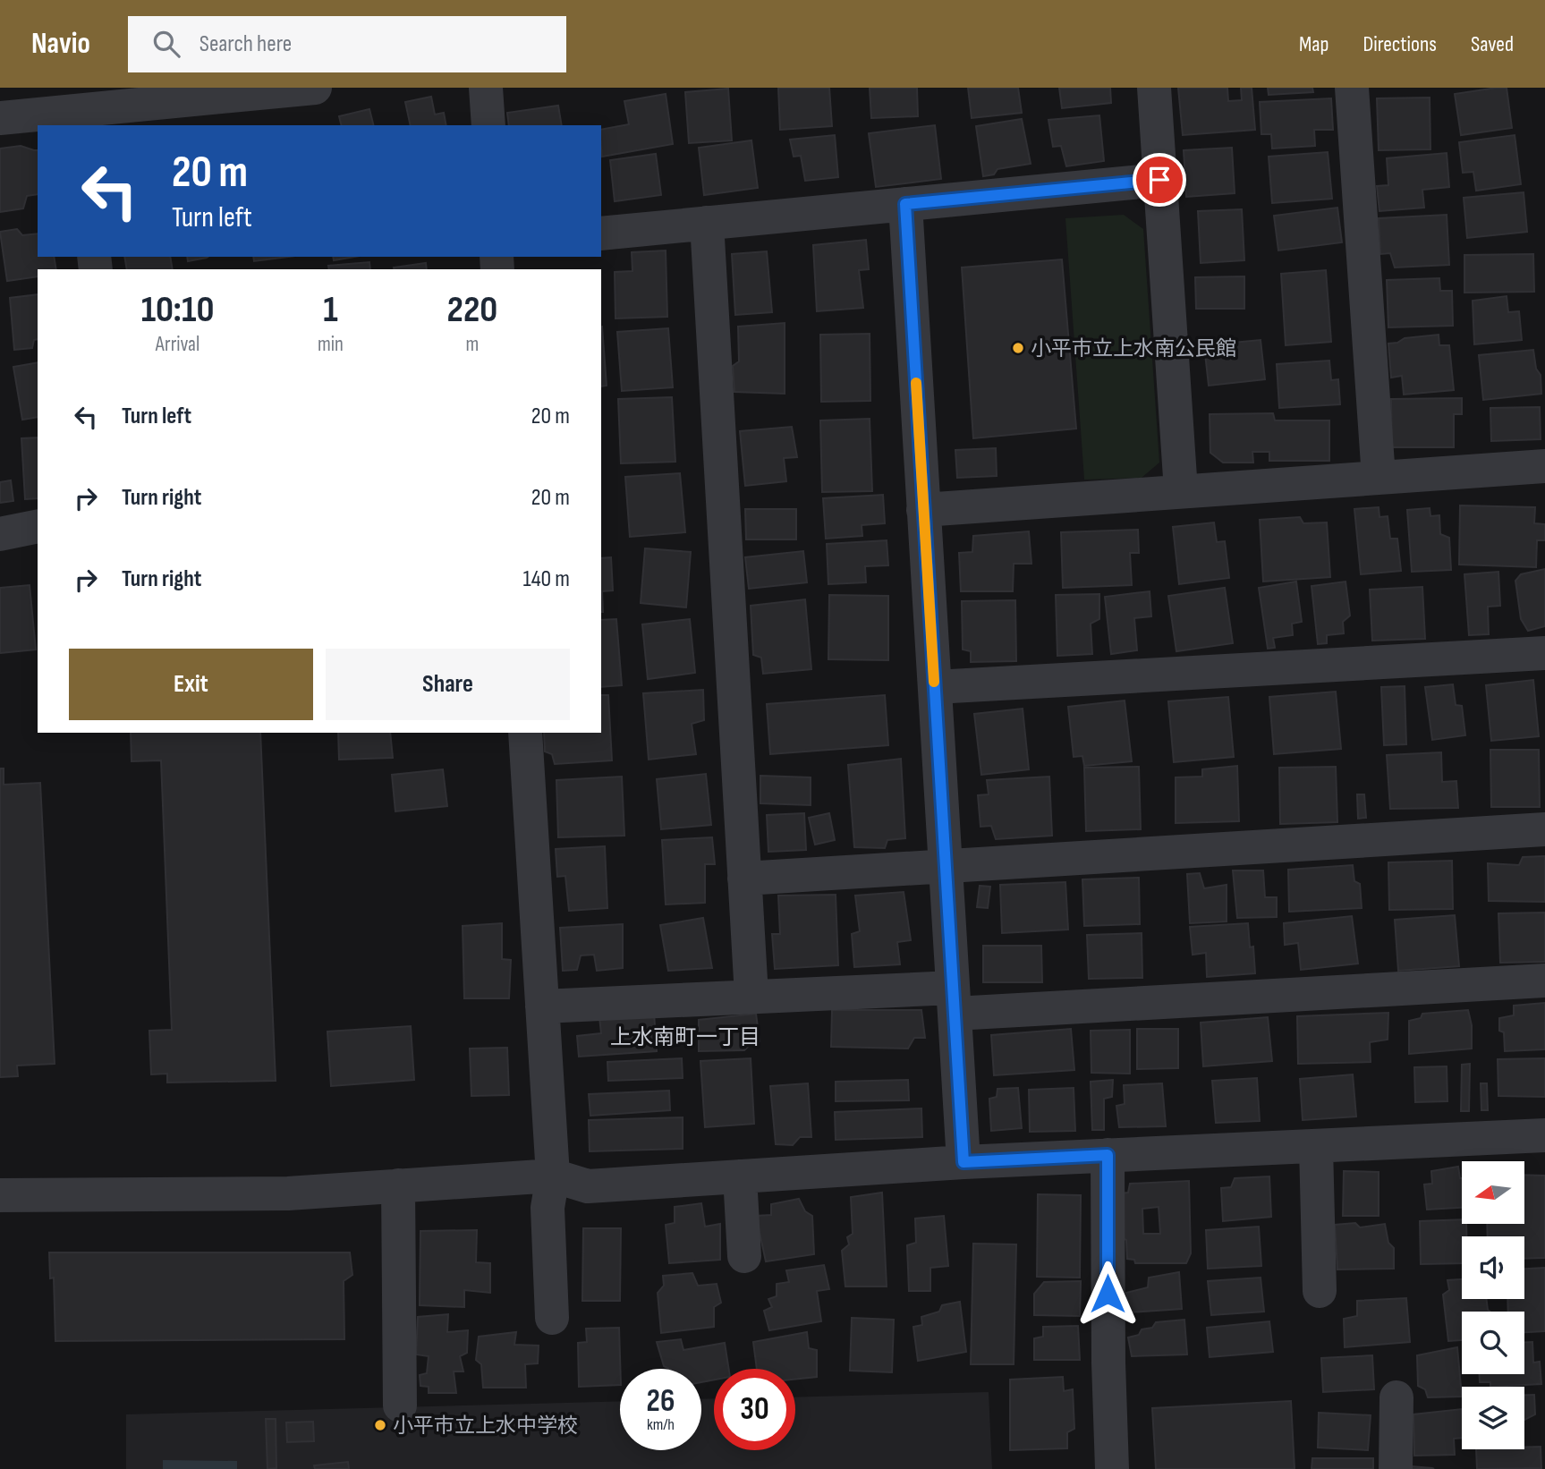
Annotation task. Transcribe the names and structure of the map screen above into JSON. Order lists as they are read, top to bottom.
{
  "districts": ["上水南町一丁目"],
  "places": ["小平市立上水南公民館", "小平市立上水中学校"],
  "north": "left",
  "page": {
    "header": "Navio",
    "search": "Search here",
    "nav": ["Map", "Directions", "Saved"],
    "turn": ["20 m", "Turn left"],
    "eta": [
      "10:10",
      "Arrival",
      "1",
      "min",
      "220",
      "m"
    ],
    "list": [
      {
        "name": "Turn left",
        "value": "20 m"
      },
      {
        "name": "Turn right",
        "value": "20 m"
      },
      {
        "name": "Turn right",
        "value": "140 m"
      }
    ],
    "buttons": ["Exit", "Share"],
    "speed": "26 km/h",
    "limit": "30"
  }
}
